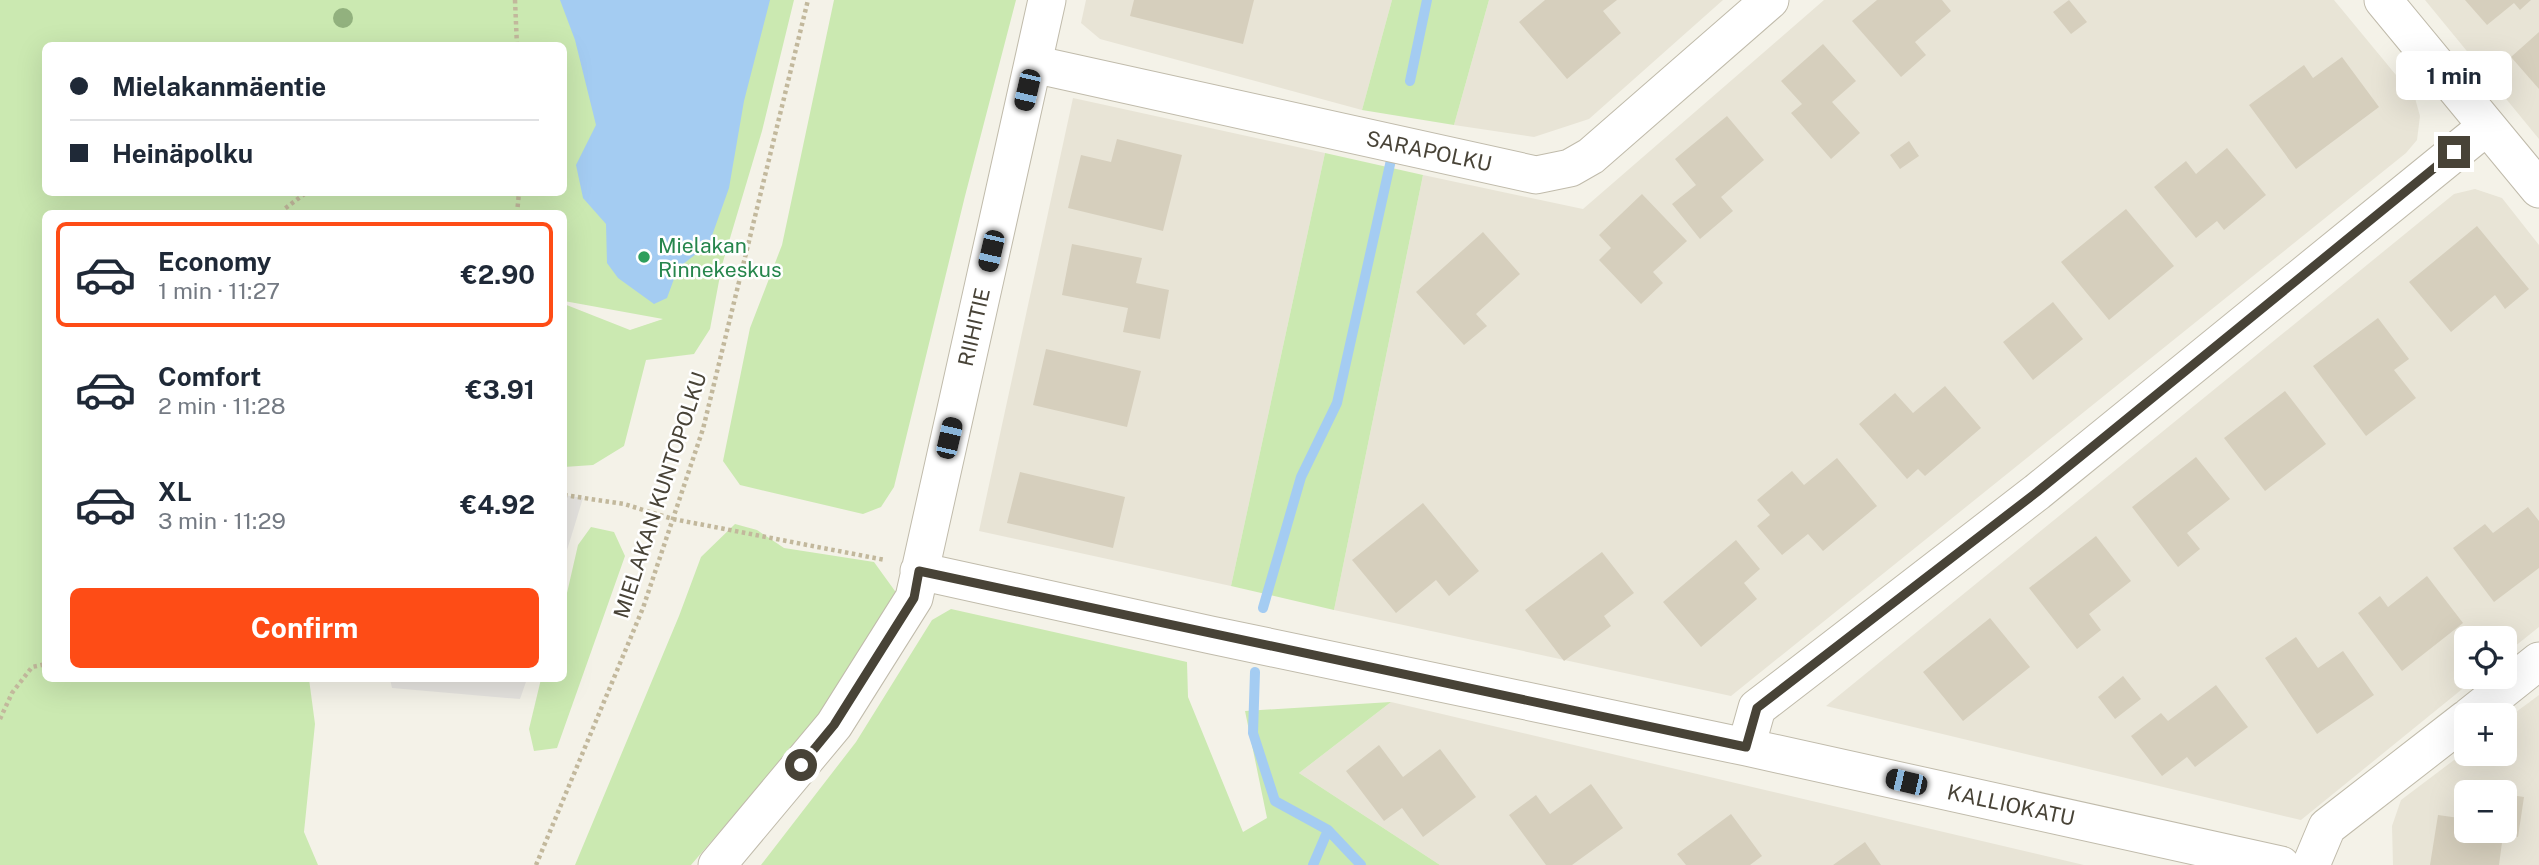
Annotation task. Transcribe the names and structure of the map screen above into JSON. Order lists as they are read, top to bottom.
{
  "streets": {
    "street": ["SARAPOLKU", "RIIHITIE", "KALLIOKATU"],
    "path": ["MIELAKAN KUNTOPOLKU"]
  },
  "crossings": [
    ["SARAPOLKU", "RIIHITIE"],
    ["RIIHITIE", "KALLIOKATU"]
  ],
  "places": ["Mielakan Rinnekeskus"],
  "page": {
    "banner": ["Mielakanmäentie", "Heinäpolku"],
    "bubble": "1 min",
    "list": [
      {
        "name": "Economy",
        "note": "1 min · 11:27",
        "value": "€2.90"
      },
      {
        "name": "Comfort",
        "note": "2 min · 11:28",
        "value": "€3.91"
      },
      {
        "name": "XL",
        "note": "3 min · 11:29",
        "value": "€4.92"
      }
    ],
    "buttons": "Confirm",
    "map_buttons": ["+", "−"]
  }
}
